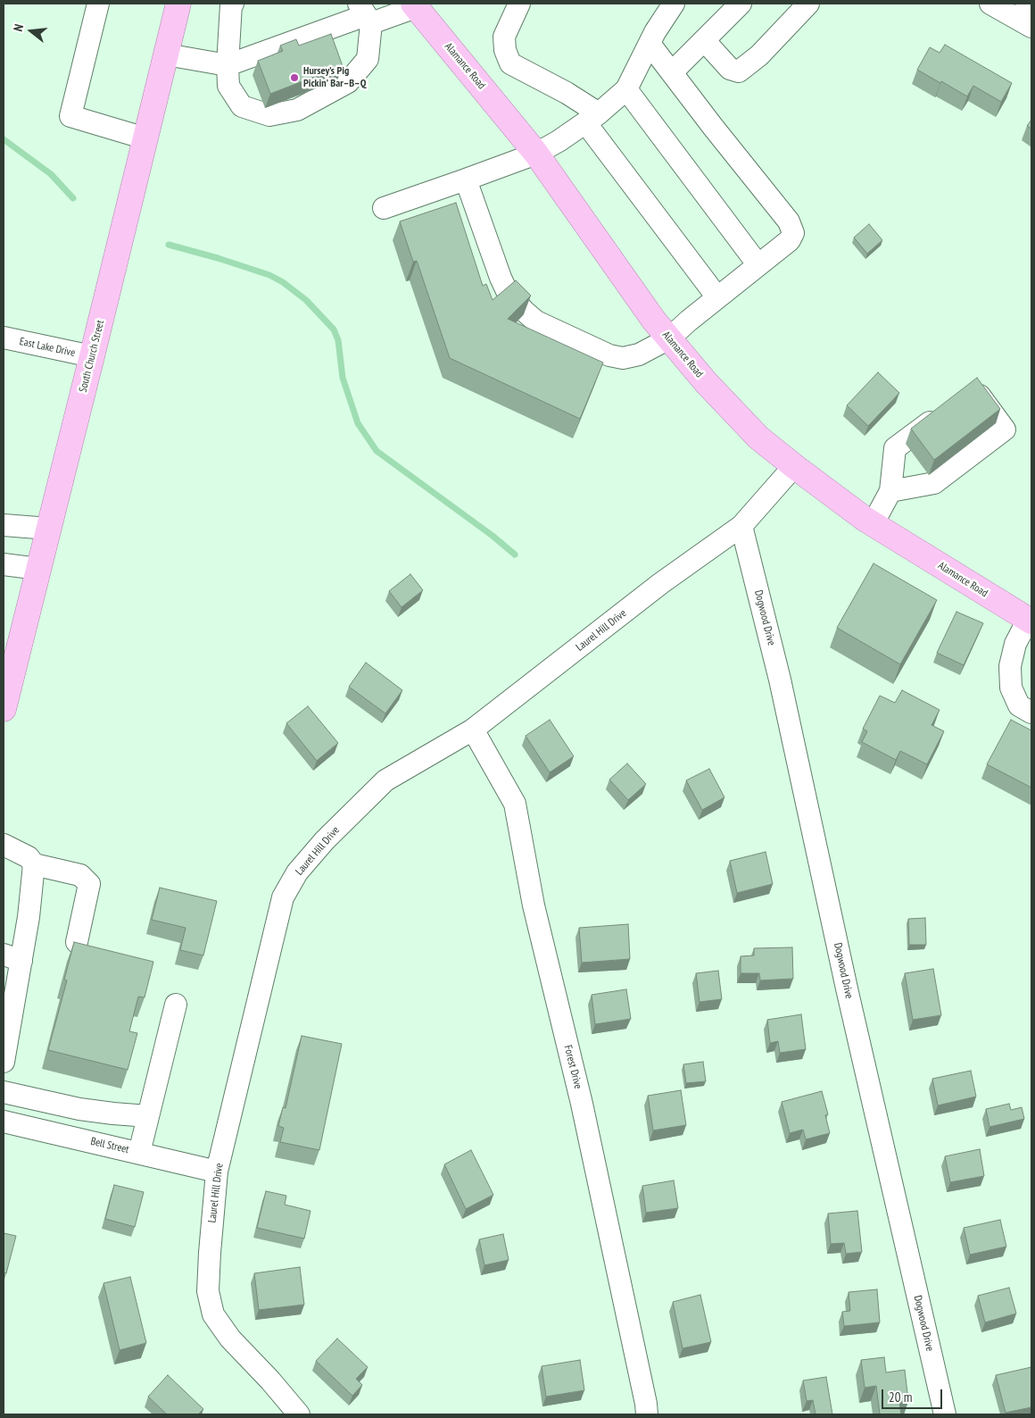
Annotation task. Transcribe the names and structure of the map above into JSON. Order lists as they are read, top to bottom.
{
  "streets": {
    "main road": ["Alamance Road", "South Church Street"],
    "street": [
      "East Lake Drive",
      "Dogwood Drive",
      "Laurel Hill Drive",
      "Forest Drive",
      "Bell Street"
    ]
  },
  "crossings": [
    ["Alamance Road", "Laurel Hill Drive"],
    ["East Lake Drive", "South Church Street"],
    ["Dogwood Drive", "Laurel Hill Drive"],
    ["Laurel Hill Drive", "Forest Drive"],
    ["Laurel Hill Drive", "Bell Street"]
  ],
  "places": ["Hursey’s Pig Pickin’ Bar–B–Q"],
  "scale_bar": "20 m",
  "north": "left"
}
